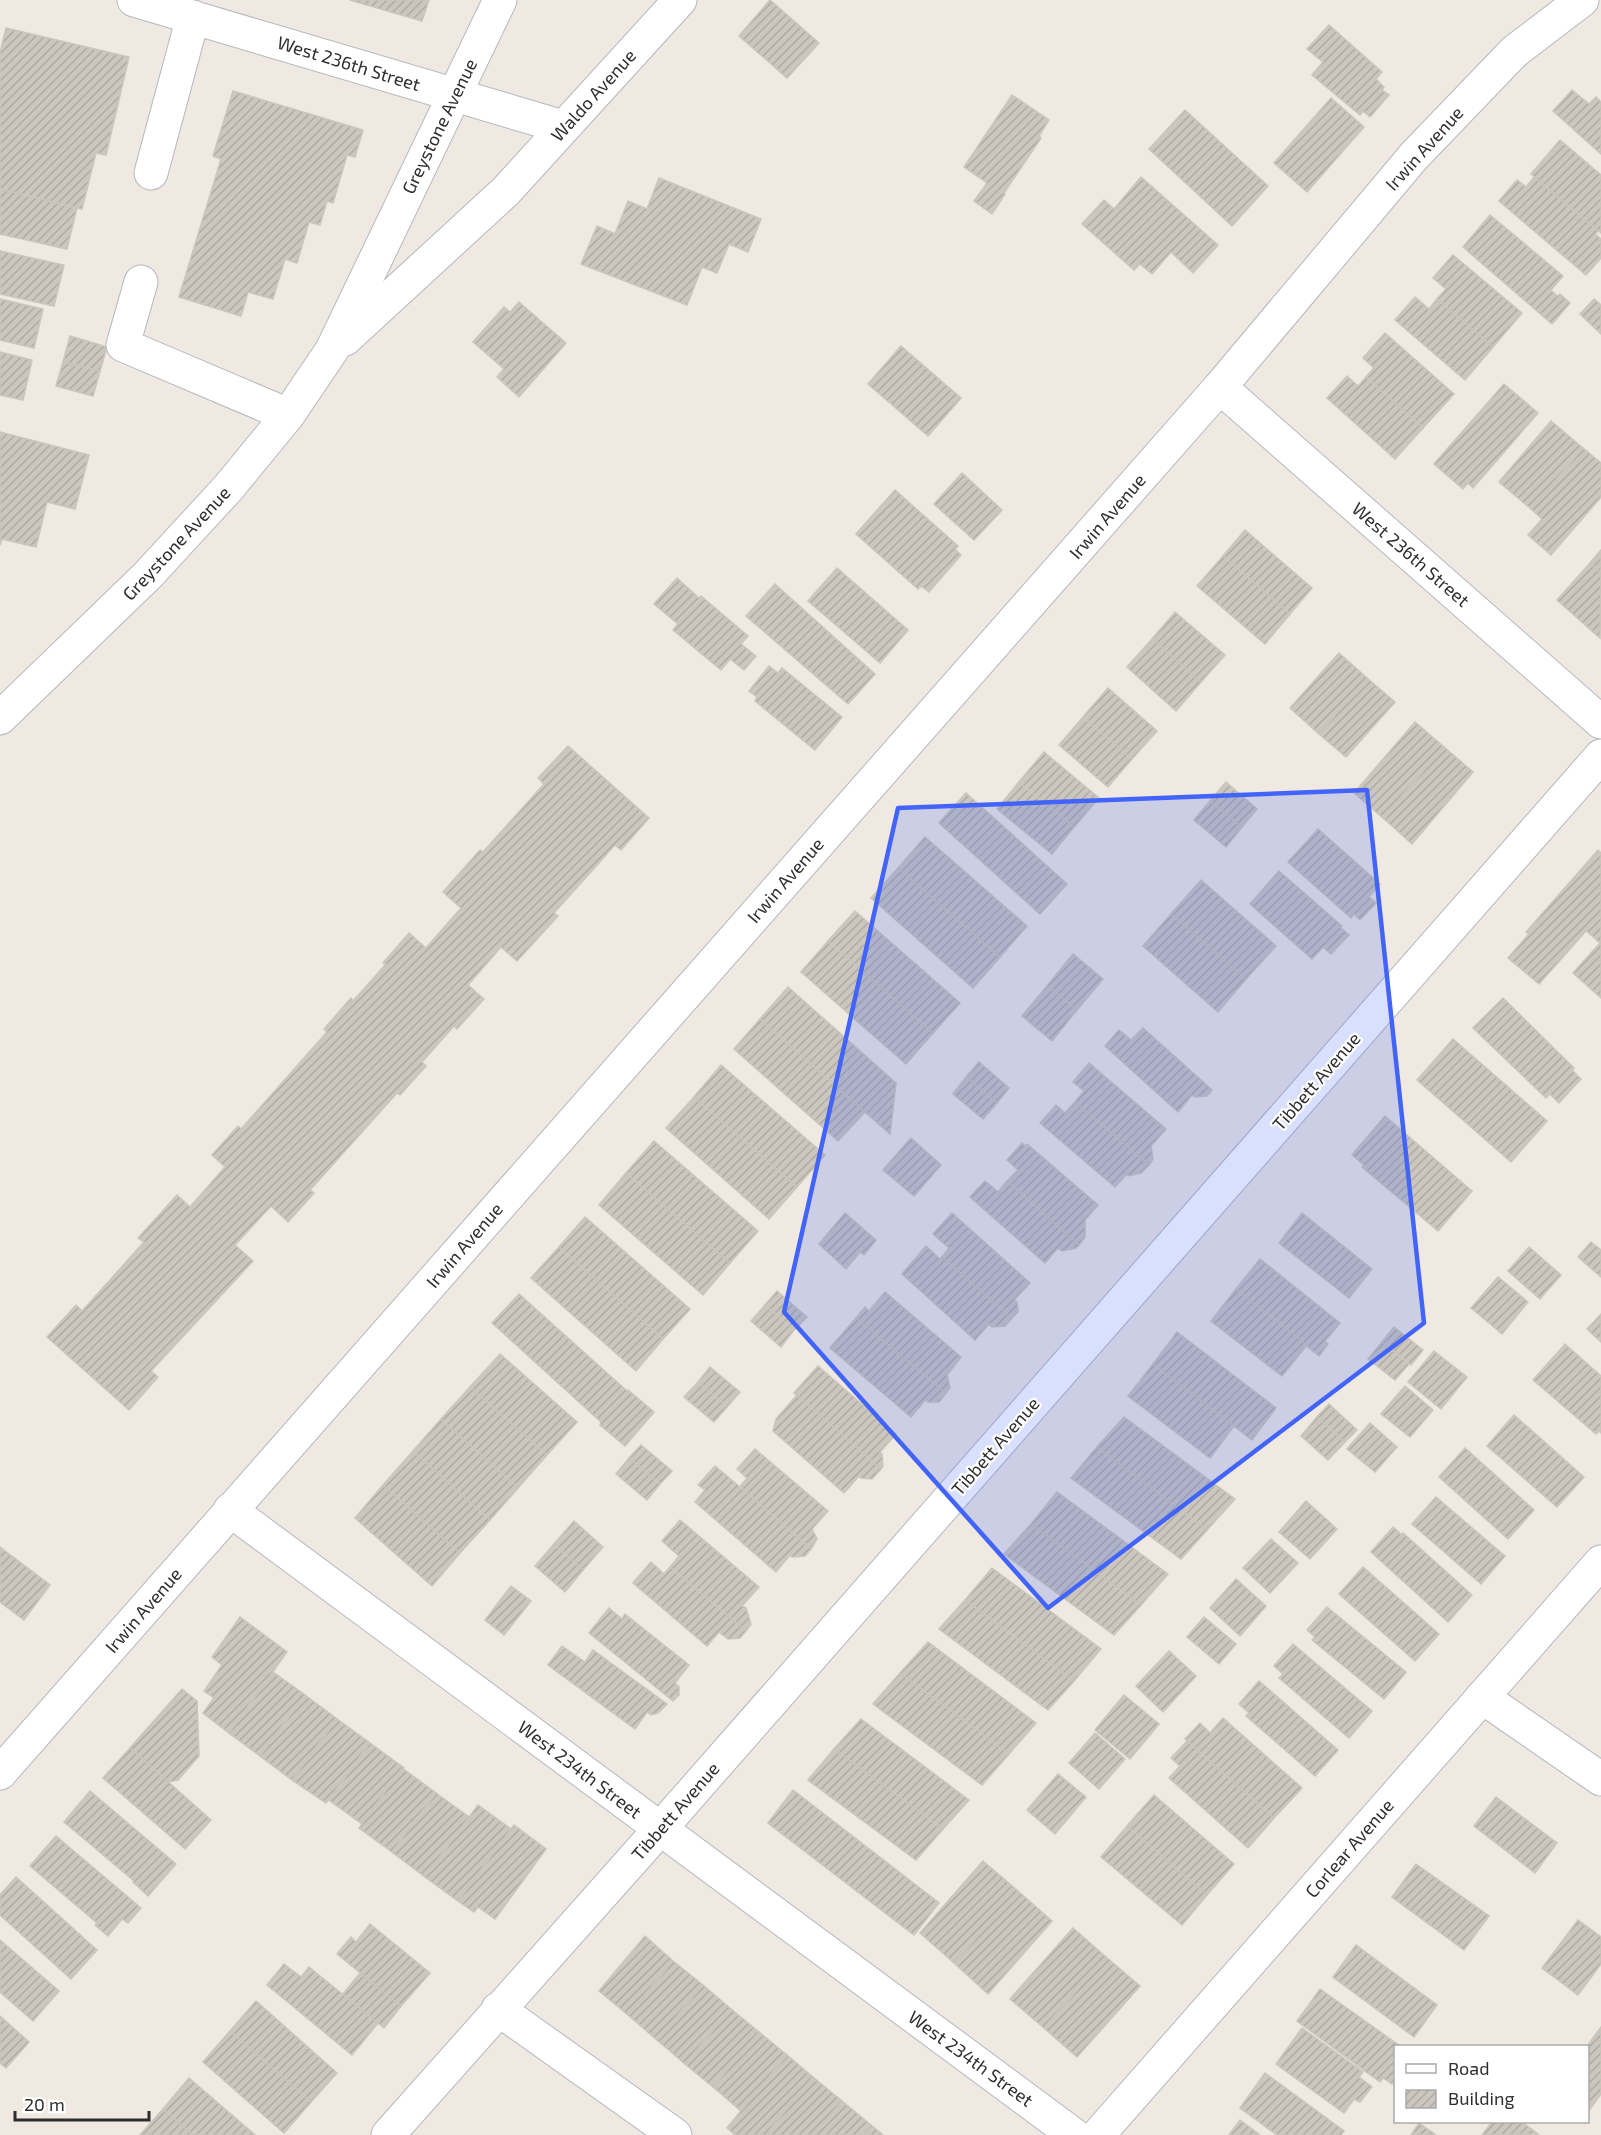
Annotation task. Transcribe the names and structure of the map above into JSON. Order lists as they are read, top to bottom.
{
  "streets": {
    "street": [
      "West 236th Street",
      "Waldo Avenue",
      "Greystone Avenue",
      "Irwin Avenue",
      "Tibbett Avenue",
      "West 234th Street",
      "Corlear Avenue"
    ]
  },
  "crossings": [
    ["West 236th Street", "Waldo Avenue"],
    ["West 236th Street", "Greystone Avenue"],
    ["West 236th Street", "Irwin Avenue"],
    ["Waldo Avenue", "Greystone Avenue"],
    ["Irwin Avenue", "West 234th Street"],
    ["Tibbett Avenue", "West 234th Street"]
  ],
  "legend": ["Road", "Building"],
  "scale_bar": "20 m"
}
